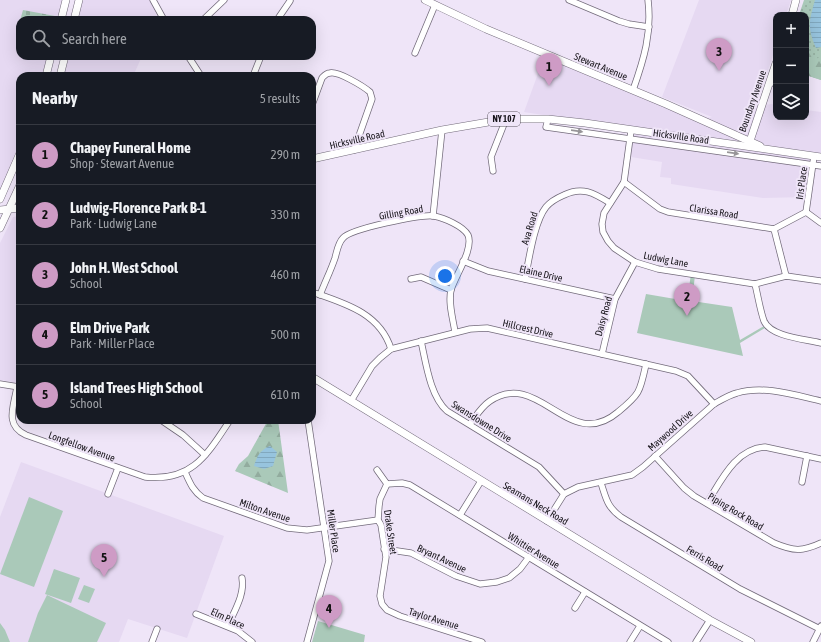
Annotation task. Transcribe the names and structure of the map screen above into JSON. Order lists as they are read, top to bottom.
{
  "streets": {
    "main road": [
      "Stewart Avenue",
      "Boundary Avenue",
      "NY 107",
      "Hicksville Road",
      "Seamans Neck Road"
    ],
    "street": [
      "Iris Place",
      "Clarissa Road",
      "Gilling Road",
      "Ava Road",
      "Ludwig Lane",
      "Elaine Drive",
      "Daisy Road",
      "Hillcrest Drive",
      "Swansdowne Drive",
      "Maywood Drive",
      "Longfellow Avenue",
      "Milton Avenue",
      "Piping Rock Road",
      "Miller Place",
      "Drake Street",
      "Whittier Avenue",
      "Bryant Avenue",
      "Ferris Road",
      "Elm Place",
      "Taylor Avenue"
    ]
  },
  "crossings": [
    ["Stewart Avenue", "Boundary Avenue"],
    ["Stewart Avenue", "Hicksville Road"],
    ["Boundary Avenue", "Hicksville Road"],
    ["Hicksville Road", "Iris Place"],
    ["Hicksville Road", "Ludwig Lane"],
    ["Clarissa Road", "Ludwig Lane"],
    ["Gilling Road", "Elaine Drive"],
    ["Gilling Road", "Hillcrest Drive"],
    ["Ava Road", "Ludwig Lane"],
    ["Ava Road", "Elaine Drive"],
    ["Ludwig Lane", "Daisy Road"],
    ["Elaine Drive", "Daisy Road"],
    ["Daisy Road", "Hillcrest Drive"],
    ["Hillcrest Drive", "Swansdowne Drive"],
    ["Hillcrest Drive", "Maywood Drive"],
    ["Hillcrest Drive", "Seamans Neck Road"],
    ["Swansdowne Drive", "Maywood Drive"],
    ["Maywood Drive", "Piping Rock Road"],
    ["Maywood Drive", "Ferris Road"],
    ["Longfellow Avenue", "Milton Avenue"],
    ["Milton Avenue", "Miller Place"],
    ["Milton Avenue", "Drake Street"],
    ["Drake Street", "Whittier Avenue"],
    ["Drake Street", "Bryant Avenue"],
    ["Drake Street", "Taylor Avenue"],
    ["Whittier Avenue", "Bryant Avenue"]
  ],
  "page": {
    "map_buttons": ["+", "−"],
    "search": "Search here",
    "pins": [
      "3",
      "1",
      "2",
      "5",
      "4"
    ],
    "heading": ["Nearby", "5 results"],
    "list": [
      {
        "mark": "1",
        "name": "Chapey Funeral Home",
        "note": "Shop · Stewart Avenue",
        "value": "290 m"
      },
      {
        "mark": "2",
        "name": "Ludwig-Florence Park B-1",
        "note": "Park · Ludwig Lane",
        "value": "330 m"
      },
      {
        "mark": "3",
        "name": "John H. West School",
        "note": "School",
        "value": "460 m"
      },
      {
        "mark": "4",
        "name": "Elm Drive Park",
        "note": "Park · Miller Place",
        "value": "500 m"
      },
      {
        "mark": "5",
        "name": "Island Trees High School",
        "note": "School",
        "value": "610 m"
      }
    ]
  }
}
